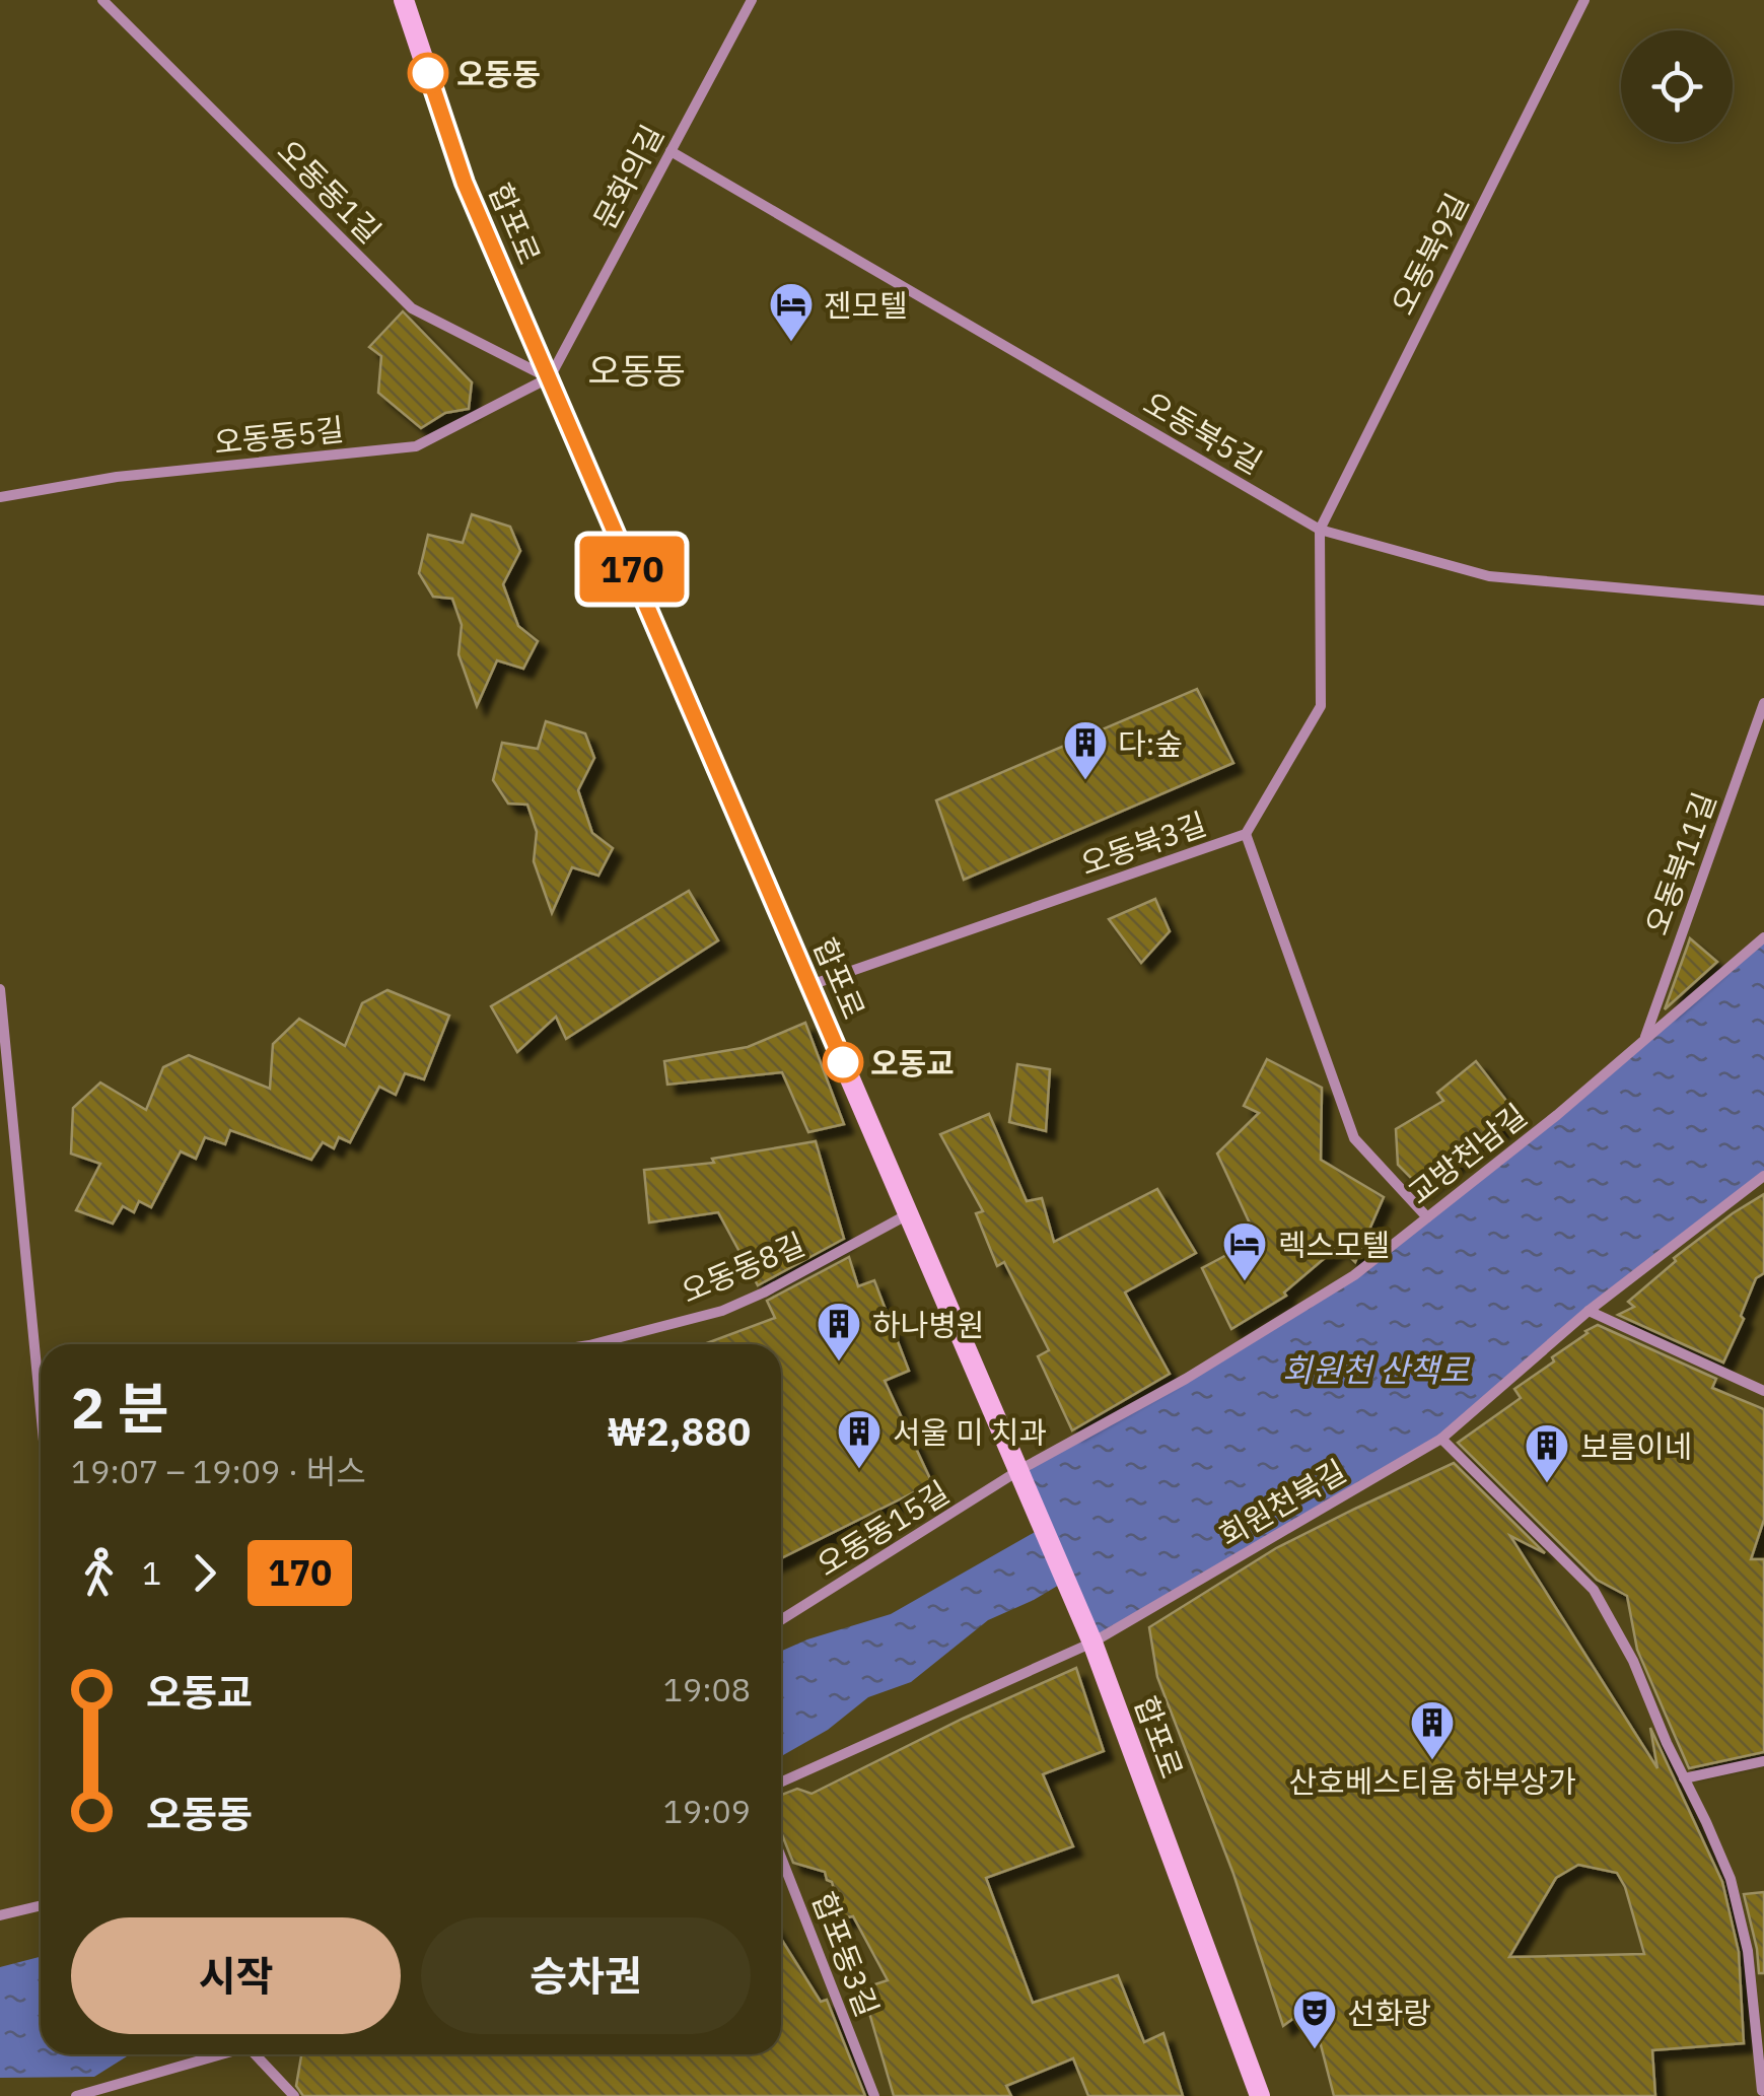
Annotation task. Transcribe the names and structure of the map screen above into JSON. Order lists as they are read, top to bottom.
{
  "streets": {
    "main road": ["합포로"],
    "street": [
      "문화의길",
      "오동동1길",
      "오동북9길",
      "오동북5길",
      "오동동5길",
      "오동북3길",
      "오동북11길",
      "교방천남길",
      "오동동8길",
      "회원천북길",
      "오동동15길",
      "합포동3길"
    ]
  },
  "crossings": [
    ["문화의길", "오동동1길"],
    ["문화의길", "합포로"],
    ["문화의길", "오동북5길"],
    ["문화의길", "오동동5길"],
    ["오동동1길", "합포로"],
    ["오동동1길", "오동동5길"],
    ["합포로", "오동동5길"],
    ["합포로", "오동북3길"],
    ["합포로", "교방천남길"],
    ["합포로", "오동동8길"],
    ["합포로", "회원천북길"],
    ["합포로", "오동동15길"],
    ["오동북9길", "오동북5길"],
    ["오동북9길", "오동북3길"],
    ["오동북5길", "오동북3길"],
    ["오동북11길", "교방천남길"],
    ["교방천남길", "오동동15길"]
  ],
  "districts": ["오동동"],
  "water": ["회원천 산책로"],
  "places": {
    "other": ["오동동", "오동교"],
    "hotel": ["젠모텔", "렉스모텔"],
    "building": [
      "다:숲",
      "하나병원",
      "서울 미 치과",
      "보름이네",
      "산호베스티움 하부상가"
    ],
    "theatre": ["선화랑"]
  },
  "lines": ["bus line 170"],
  "page": {
    "on_map": "170",
    "heading": ["2 분", "19:07 – 19:09 · 버스", "₩2,880"],
    "legs": ["1", "170"],
    "list": [
      {
        "name": "오동교",
        "value": "19:08"
      },
      {
        "name": "오동동",
        "value": "19:09"
      }
    ],
    "buttons": ["시작", "승차권"]
  }
}
